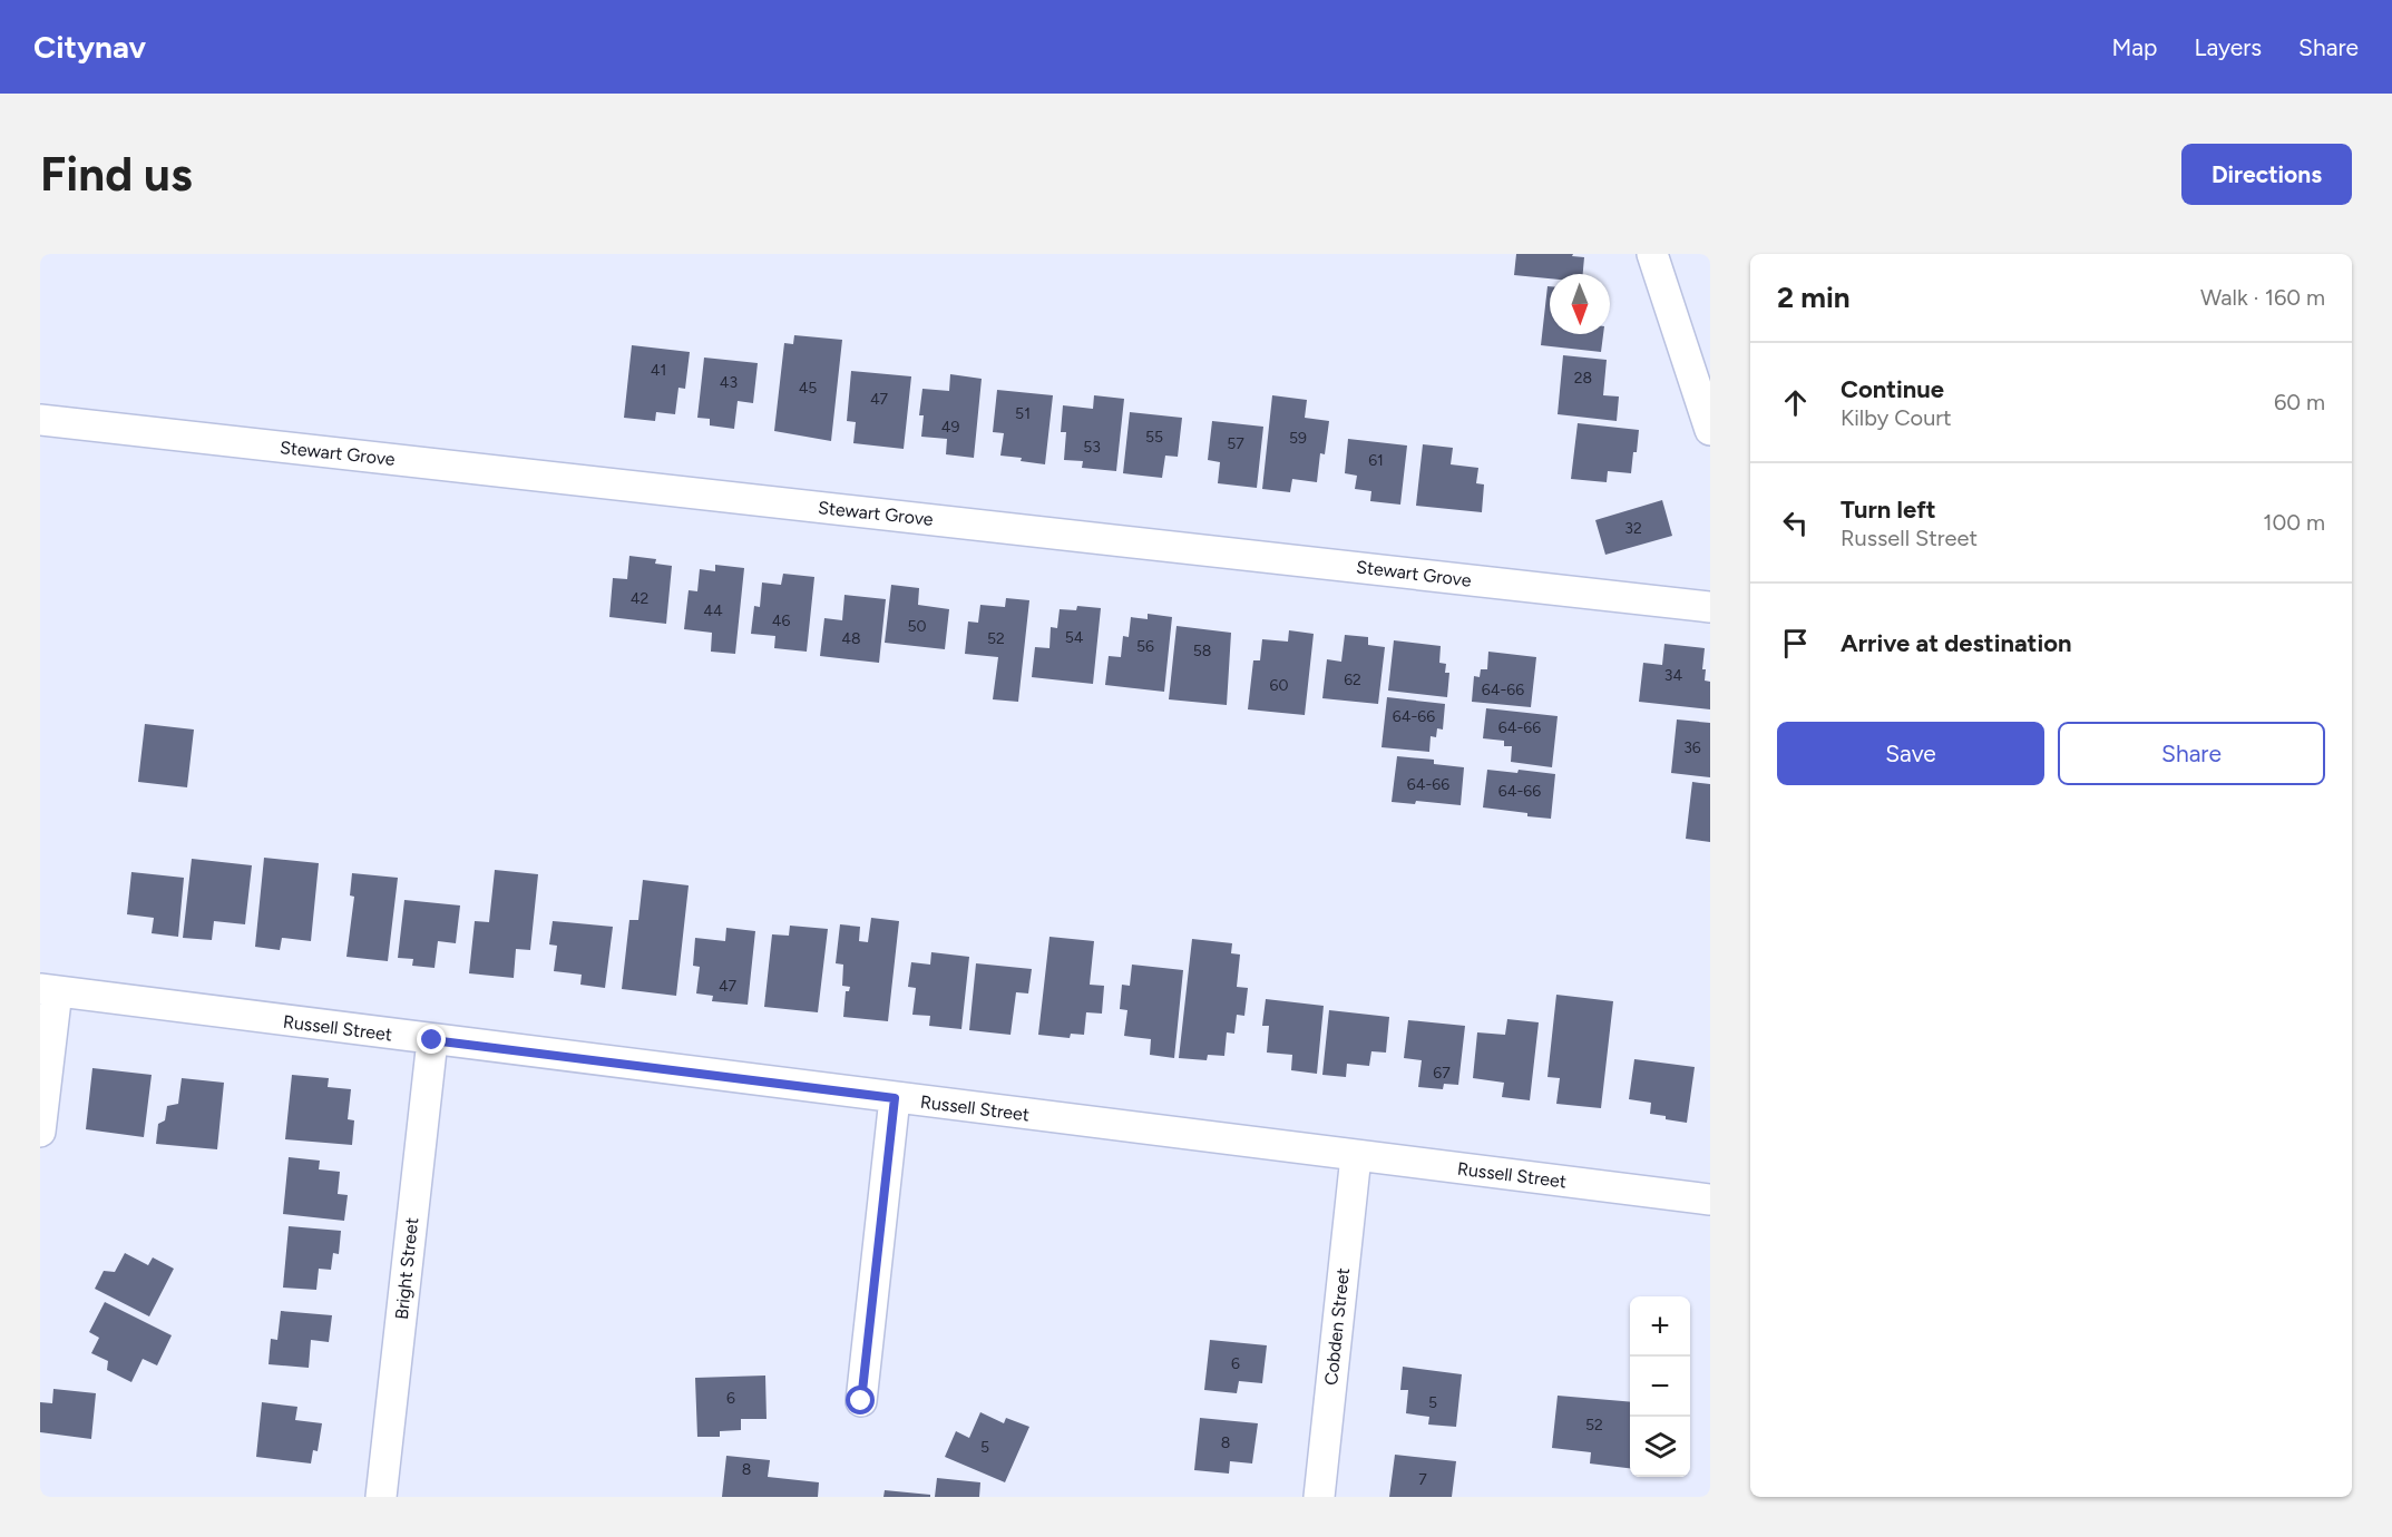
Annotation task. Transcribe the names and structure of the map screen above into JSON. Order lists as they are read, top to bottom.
{
  "streets": {
    "street": [
      "Stewart Grove",
      "Russell Street",
      "Bright Street",
      "Cobden Street"
    ]
  },
  "crossings": [
    ["Russell Street", "Bright Street"],
    ["Russell Street", "Cobden Street"]
  ],
  "house_numbers": [
    "41",
    "28",
    "43",
    "45",
    "47",
    "51",
    "49",
    "55",
    "59",
    "57",
    "53",
    "61",
    "32",
    "42",
    "44",
    "46",
    "50",
    "54",
    "48",
    "52",
    "56",
    "58",
    "34",
    "62",
    "60",
    "64-66",
    "64-66",
    "64-66",
    "36",
    "64-66",
    "64-66",
    "47",
    "67",
    "6",
    "6",
    "5",
    "52",
    "8",
    "5",
    "8",
    "7"
  ],
  "north": "bottom",
  "page": {
    "header": "Citynav",
    "nav": ["Map", "Layers", "Share"],
    "buttons": [
      "Directions",
      ["Save", "Share"]
    ],
    "title": "Find us",
    "heading": ["2 min", "Walk · 160 m"],
    "list": [
      ["Continue", "Kilby Court", "60 m"],
      ["Turn left", "Russell Street", "100 m"],
      "Arrive at destination"
    ],
    "map_buttons": ["+", "−"]
  }
}
